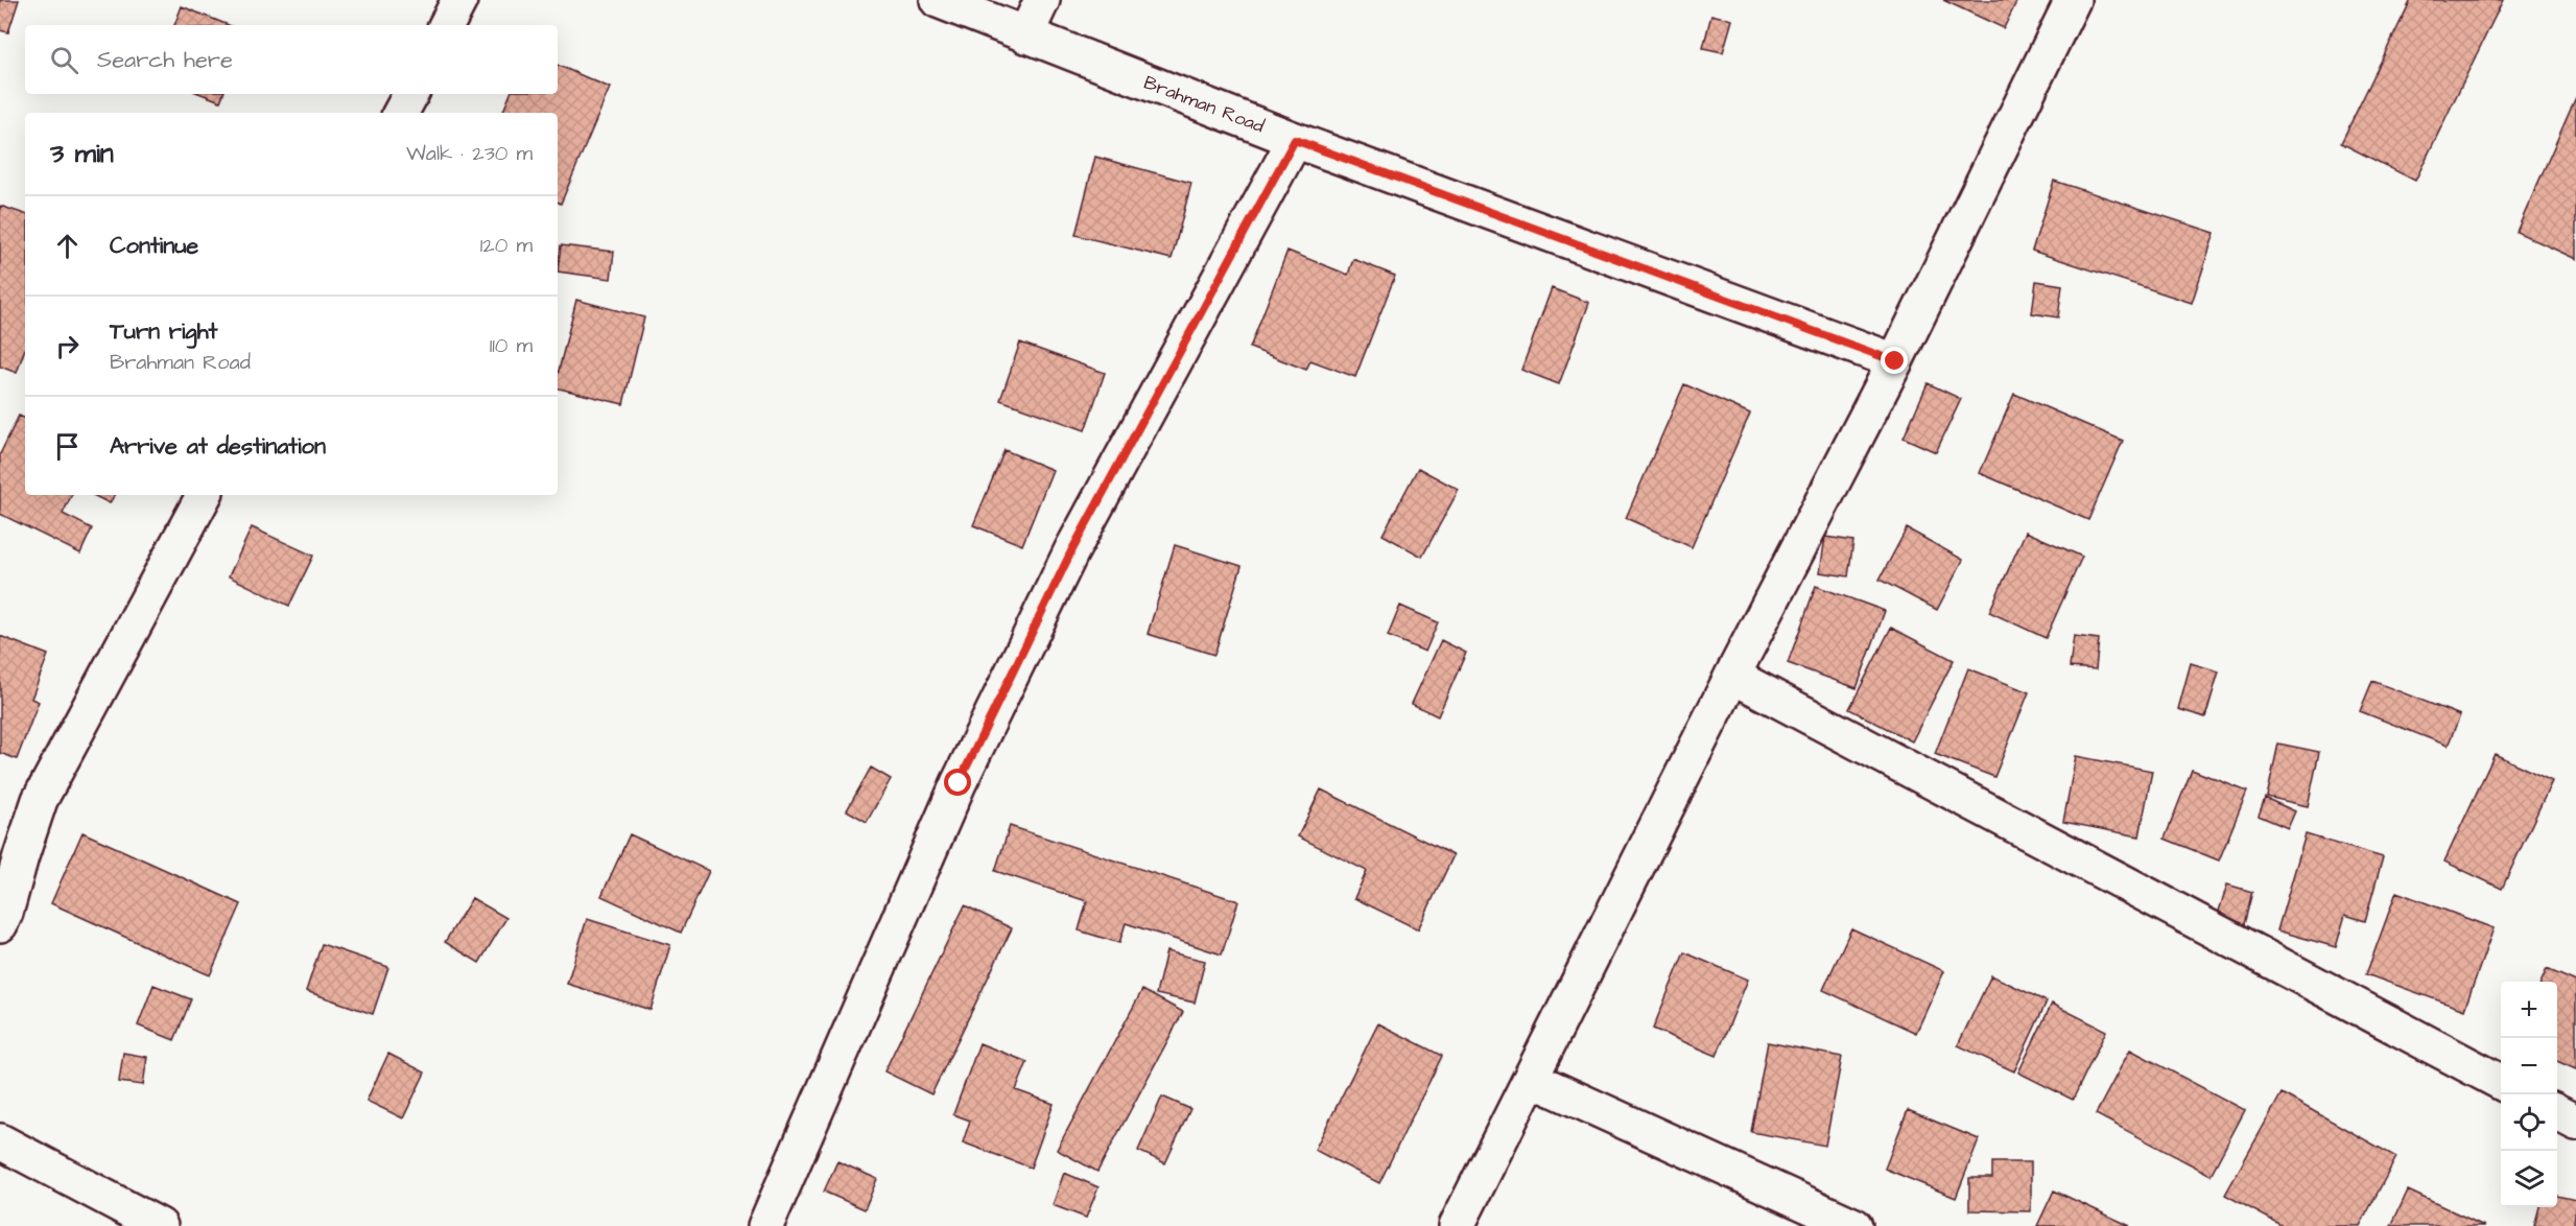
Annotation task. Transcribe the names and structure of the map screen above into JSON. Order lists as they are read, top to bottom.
{
  "streets": {
    "street": ["Brahman Road"]
  },
  "page": {
    "search": "Search here",
    "heading": ["3 min", "Walk · 230 m"],
    "list": [
      ["Continue", "120 m"],
      ["Turn right", "Brahman Road", "110 m"],
      "Arrive at destination"
    ],
    "map_buttons": ["+", "−"]
  }
}
